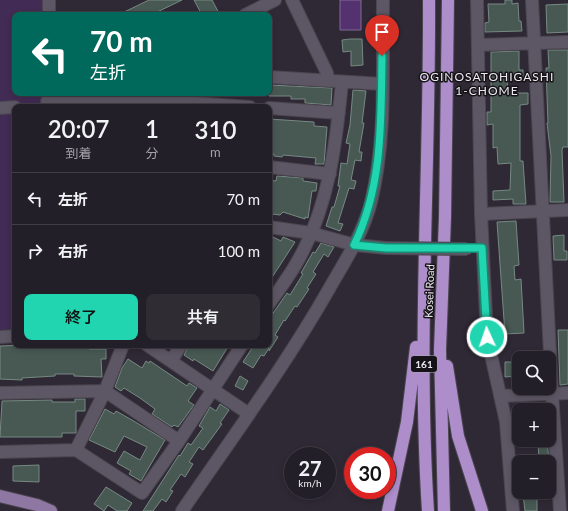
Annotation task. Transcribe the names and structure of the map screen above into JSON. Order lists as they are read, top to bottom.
{
  "streets": {
    "highway": ["Kosei Road", "161"]
  },
  "districts": ["OGINOSATOHIGASHI 1-CHOME"],
  "page": {
    "turn": ["70 m", "左折"],
    "eta": [
      "20:07",
      "到着",
      "1",
      "分",
      "310",
      "m"
    ],
    "list": [
      {
        "name": "左折",
        "value": "70 m"
      },
      {
        "name": "右折",
        "value": "100 m"
      }
    ],
    "buttons": ["終了", "共有"],
    "map_buttons": ["+", "−"],
    "speed": "27 km/h",
    "limit": "30"
  }
}
